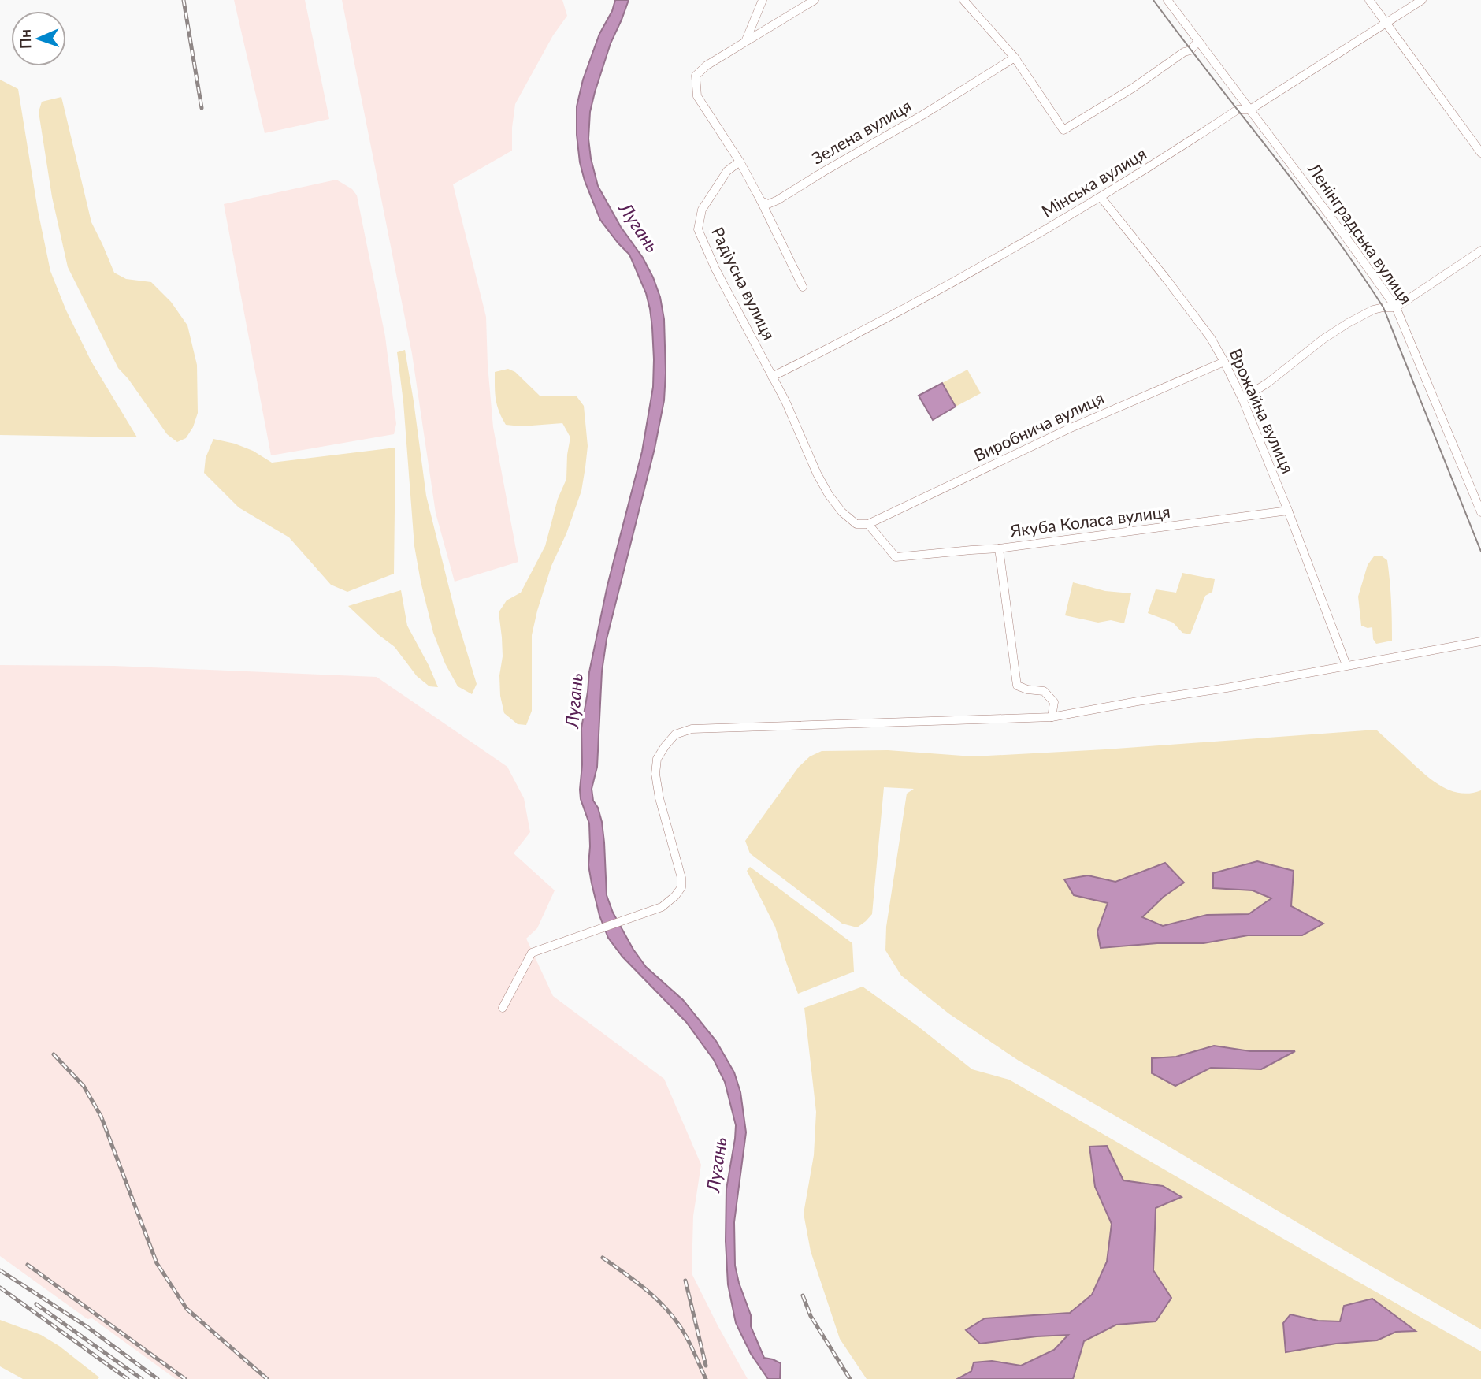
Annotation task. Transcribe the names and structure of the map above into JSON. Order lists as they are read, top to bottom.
{
  "streets": {
    "street": [
      "Зелена вулиця",
      "Мінська вулиця",
      "Ленінградська вулиця",
      "Радіусна вулиця",
      "Врожайна вулиця",
      "Виробнича вулиця",
      "Якуба Коласа вулиця"
    ]
  },
  "crossings": [
    ["Мінська вулиця", "Ленінградська вулиця"],
    ["Мінська вулиця", "Радіусна вулиця"],
    ["Мінська вулиця", "Врожайна вулиця"],
    ["Радіусна вулиця", "Виробнича вулиця"],
    ["Радіусна вулиця", "Якуба Коласа вулиця"],
    ["Врожайна вулиця", "Виробнича вулиця"],
    ["Врожайна вулиця", "Якуба Коласа вулиця"]
  ],
  "water": ["Лугань"],
  "north": "left"
}
